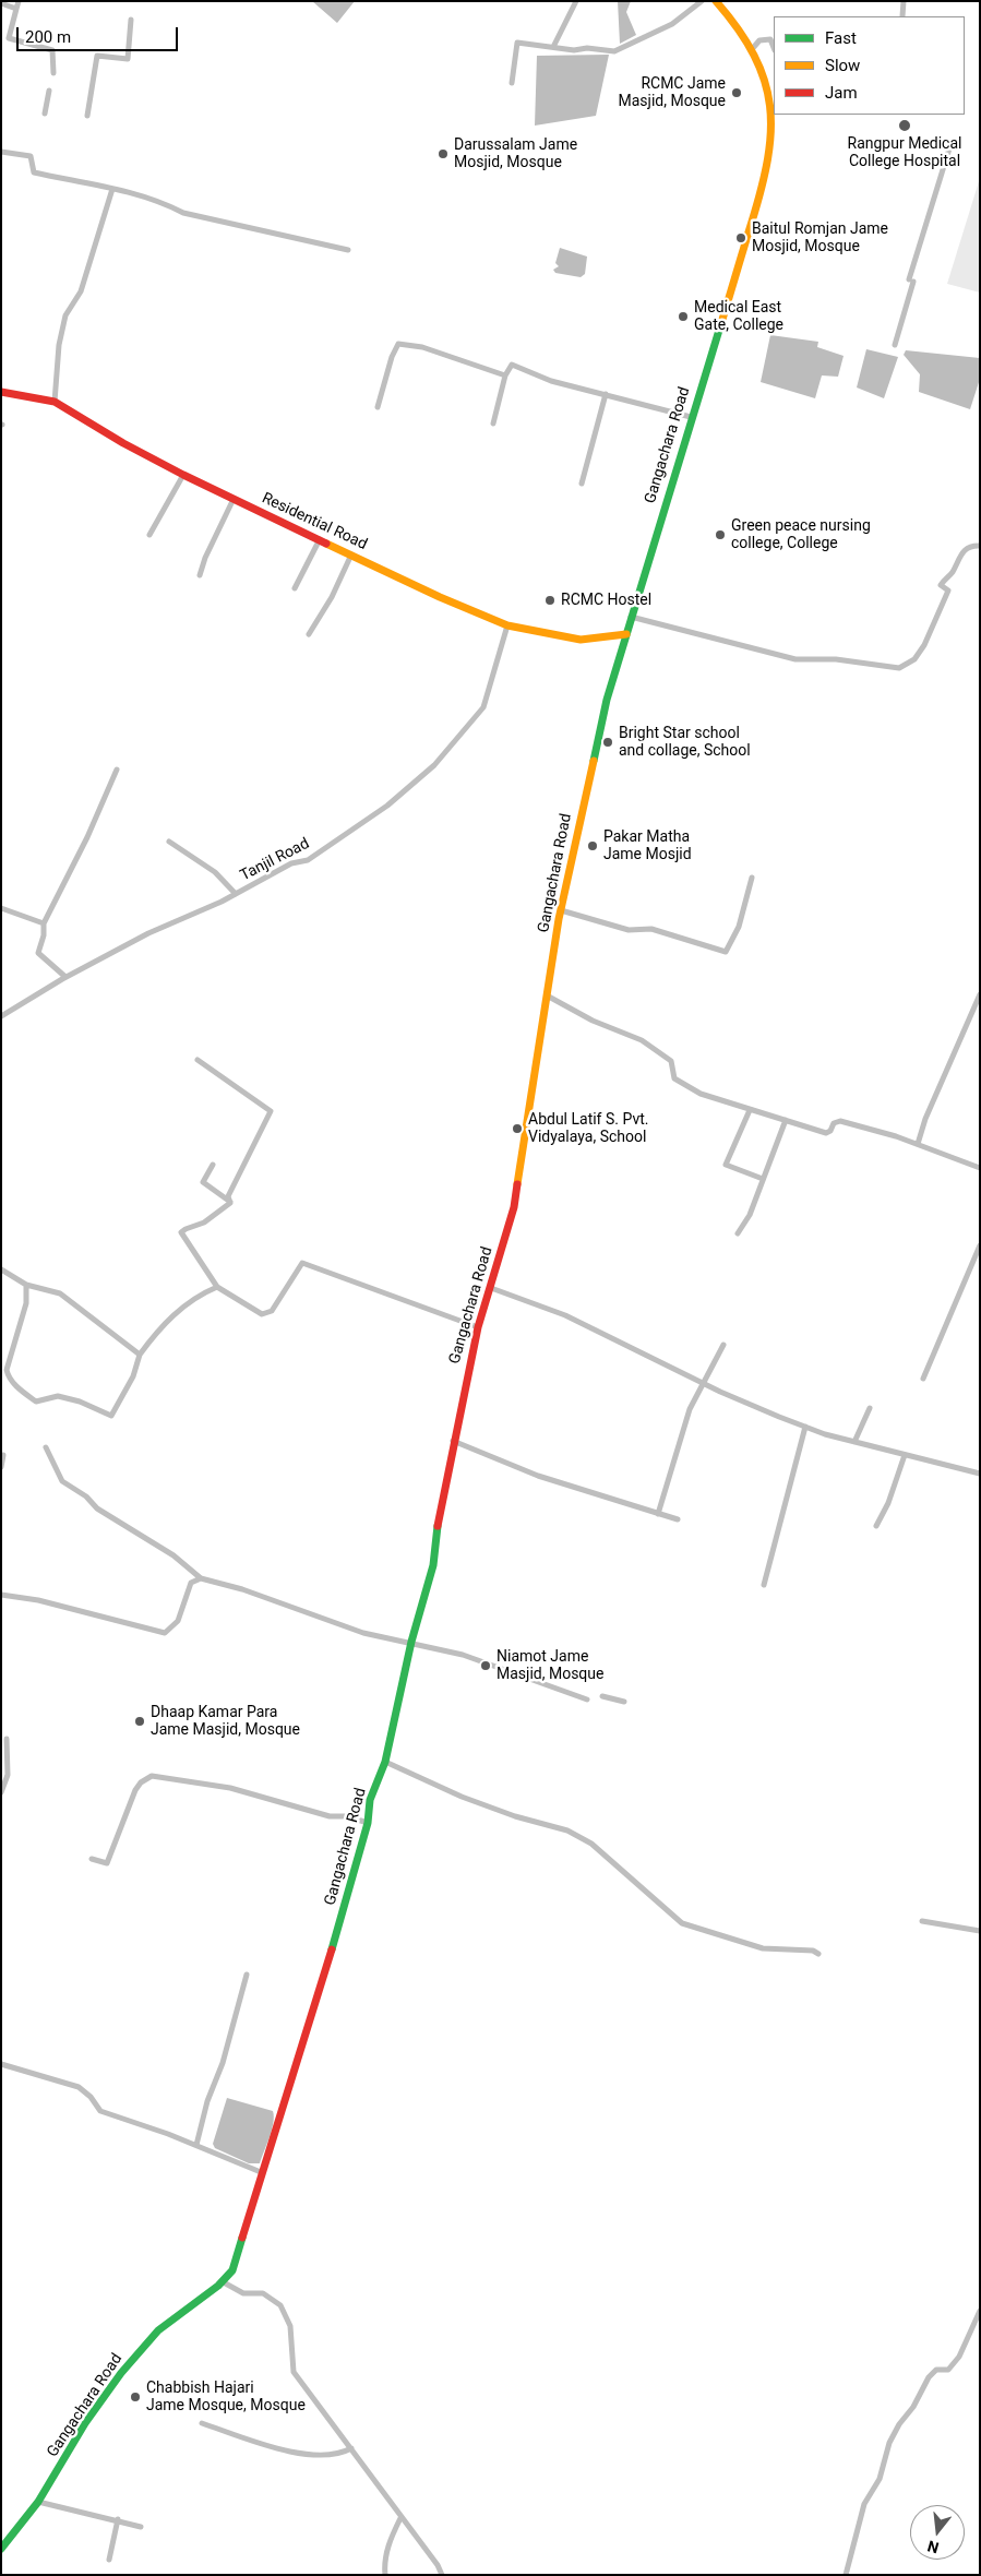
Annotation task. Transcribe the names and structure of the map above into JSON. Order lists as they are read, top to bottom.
{
  "streets": {
    "main road": ["Gangachara Road", "Residential Road"],
    "street": ["Tanjil Road"]
  },
  "crossings": [
    ["Gangachara Road", "Residential Road"],
    ["Residential Road", "Tanjil Road"]
  ],
  "places": [
    "RCMC Jame Masjid, Mosque",
    "Rangpur Medical College Hospital",
    "Darussalam Jame Mosjid, Mosque",
    "Baitul Romjan Jame Mosjid, Mosque",
    "Medical East Gate, College",
    "Green peace nursing college, College",
    "RCMC Hostel",
    "Bright Star school and collage, School",
    "Pakar Matha Jame Mosjid",
    "Abdul Latif S. Pvt. Vidyalaya, School",
    "Niamot Jame Masjid, Mosque",
    "Dhaap Kamar Para Jame Masjid, Mosque",
    "Chabbish Hajari Jame Mosque, Mosque"
  ],
  "legend": ["Fast", "Slow", "Jam"],
  "scale_bar": "200 m",
  "north": "bottom"
}
